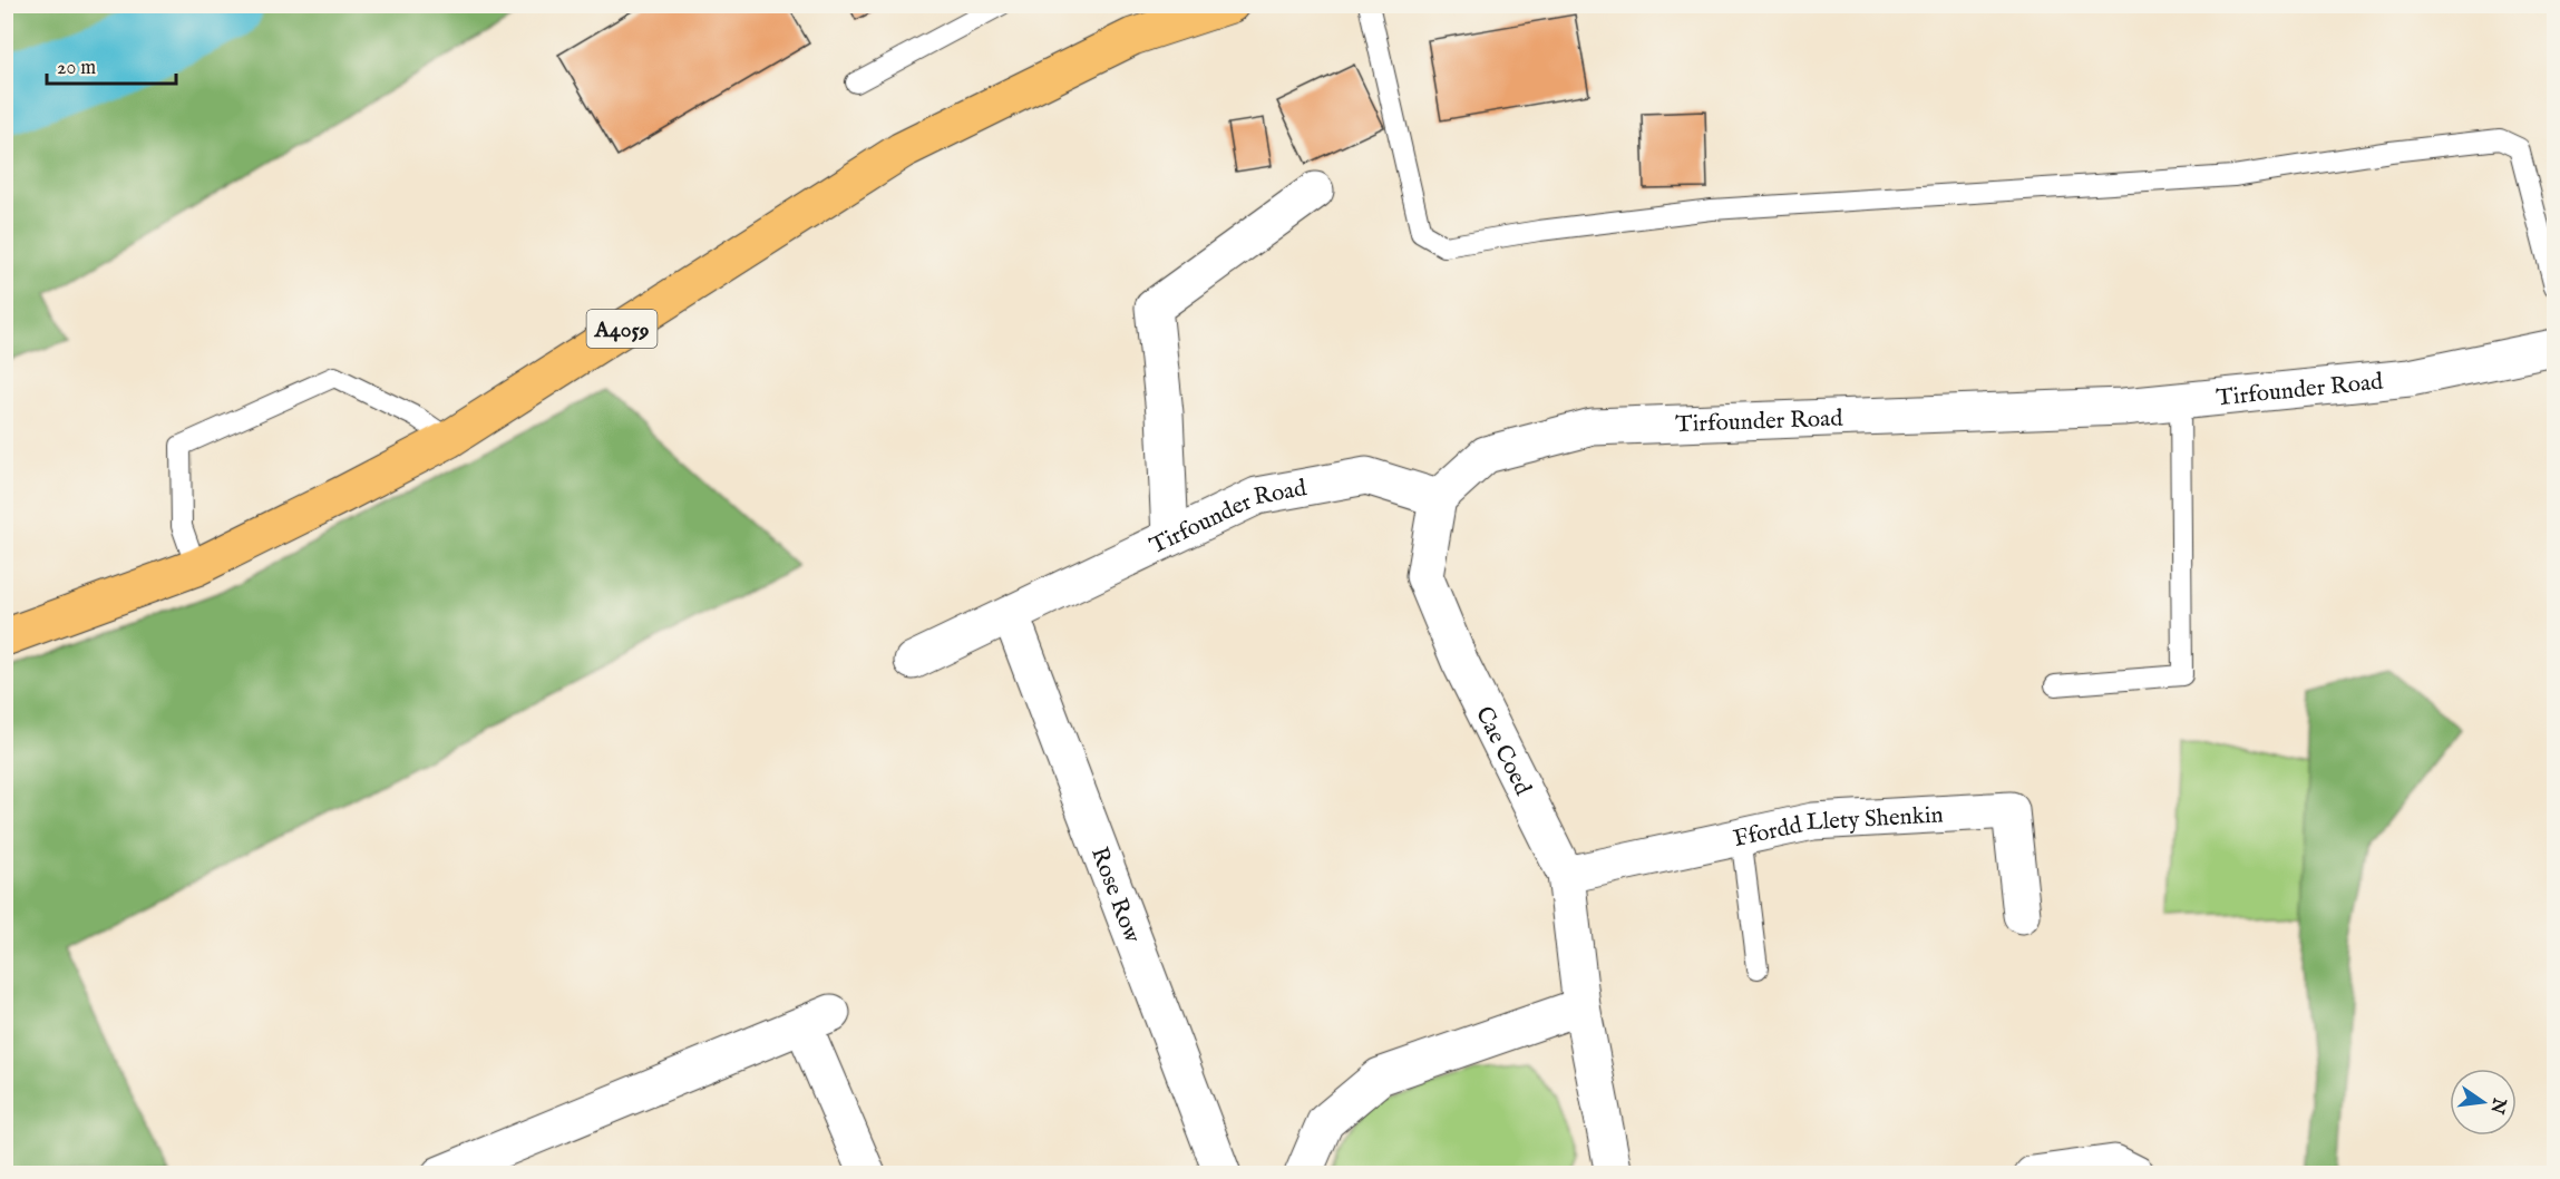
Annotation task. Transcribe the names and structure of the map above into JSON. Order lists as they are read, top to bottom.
{
  "streets": {
    "main road": ["A4059"],
    "street": [
      "Tirfounder Road",
      "Cae Coed",
      "Ffordd Llety Shenkin",
      "Rose Row"
    ]
  },
  "crossings": [
    ["Tirfounder Road", "Cae Coed"],
    ["Tirfounder Road", "Rose Row"],
    ["Cae Coed", "Ffordd Llety Shenkin"]
  ],
  "scale_bar": "20 m",
  "north": "right"
}
